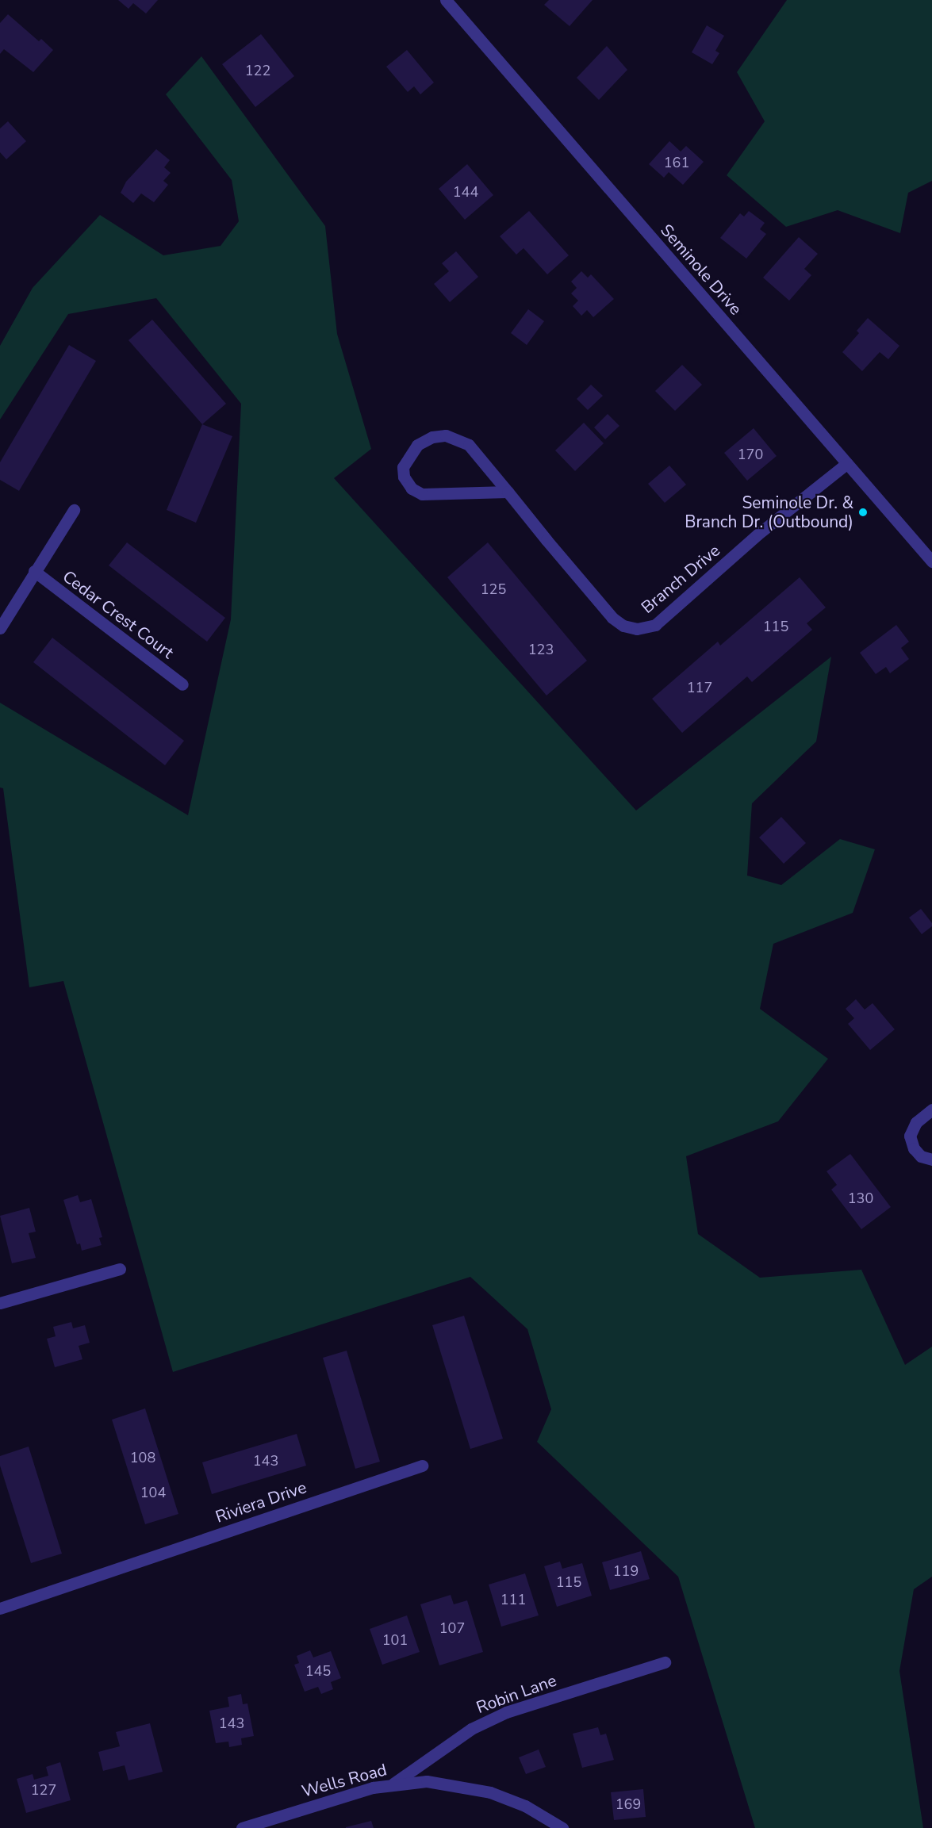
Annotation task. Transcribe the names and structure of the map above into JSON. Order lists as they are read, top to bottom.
{
  "streets": {
    "street": [
      "Seminole Drive",
      "Branch Drive",
      "Cedar Crest Court",
      "Riviera Drive",
      "Robin Lane",
      "Wells Road"
    ]
  },
  "crossings": [
    ["Seminole Drive", "Branch Drive"],
    ["Robin Lane", "Wells Road"]
  ],
  "places": ["Seminole Dr. & Branch Dr. (Outbound)"],
  "house_numbers": [
    "122",
    "161",
    "144",
    "170",
    "125",
    "115",
    "123",
    "117",
    "130",
    "108",
    "143",
    "104",
    "119",
    "115",
    "111",
    "107",
    "101",
    "145",
    "143",
    "127",
    "169"
  ]
}
